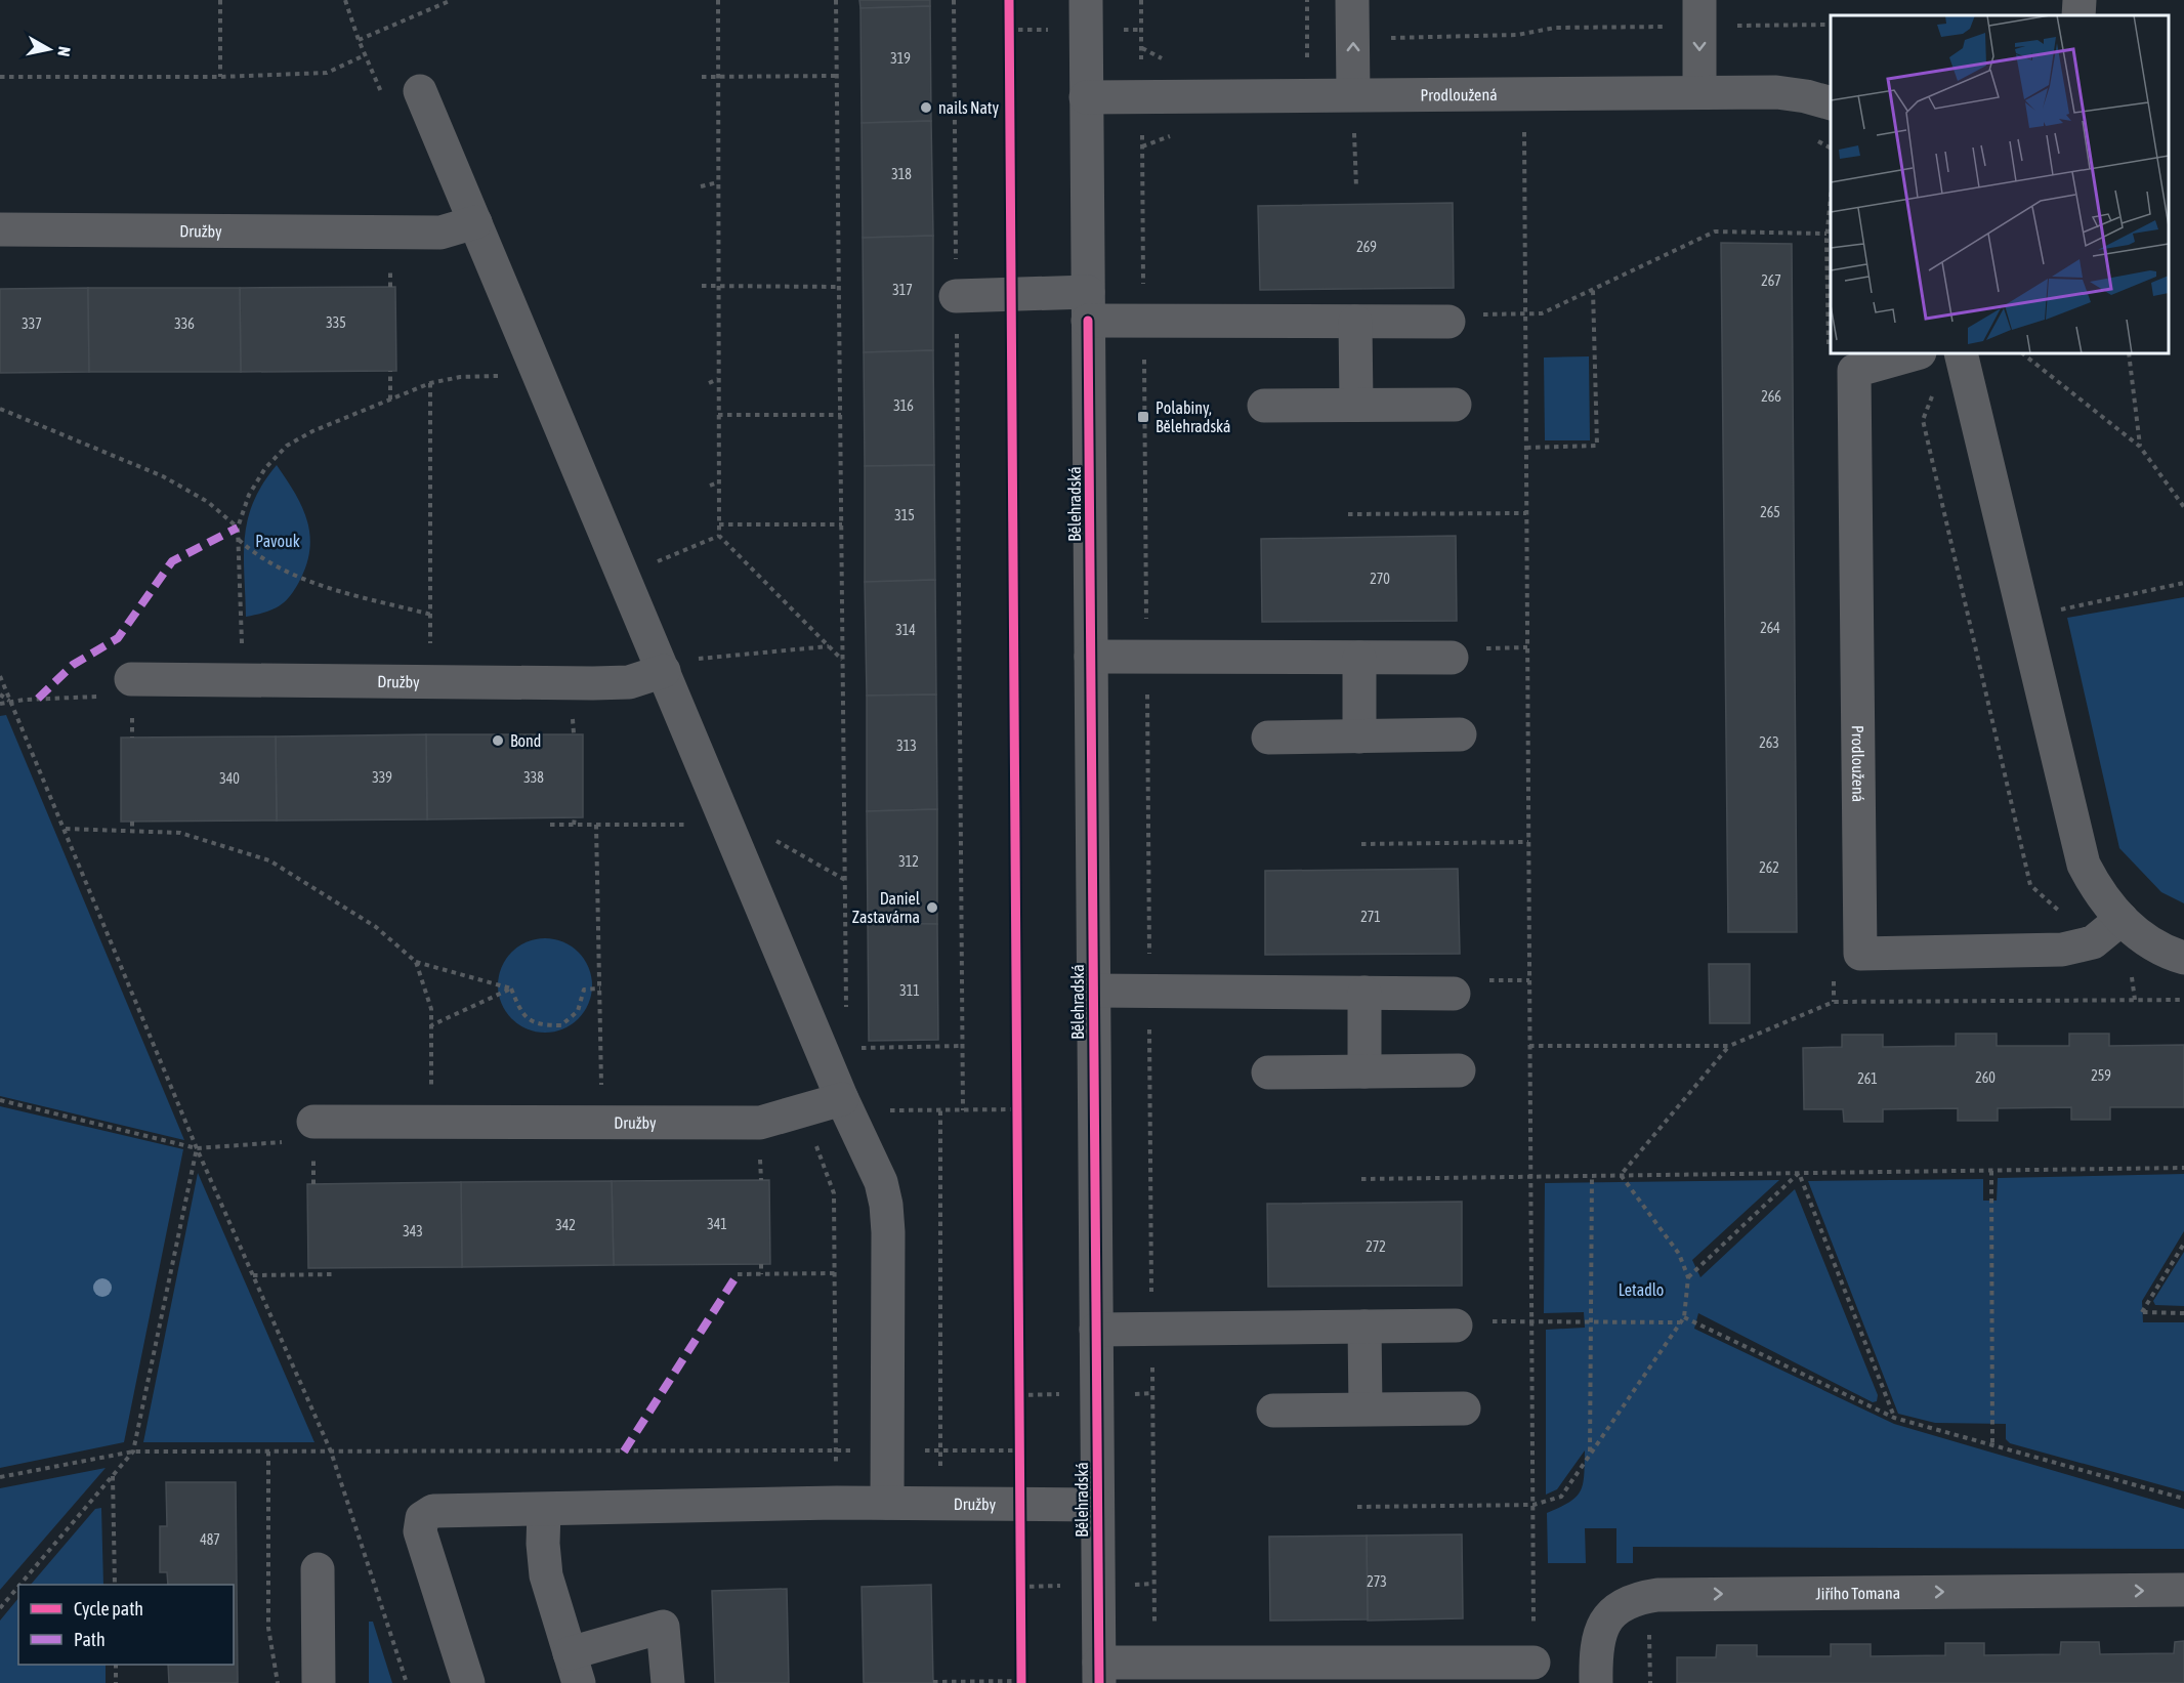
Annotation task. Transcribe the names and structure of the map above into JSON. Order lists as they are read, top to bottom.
{
  "streets": {
    "street": [
      "Prodloužená",
      "Družby",
      "Bělehradská",
      "Jiřího Tomana"
    ]
  },
  "crossings": [
    ["Prodloužená", "Bělehradská"],
    ["Družby", "Bělehradská"]
  ],
  "parks": ["Pavouk", "Letadlo"],
  "places": {
    "other": ["nails Naty", "Bond", "Daniel Zastavárna"],
    "transit": ["Polabiny, Bělehradská"]
  },
  "house_numbers": [
    "319",
    "318",
    "269",
    "267",
    "317",
    "335",
    "337",
    "336",
    "266",
    "316",
    "265",
    "315",
    "270",
    "264",
    "314",
    "263",
    "313",
    "339",
    "338",
    "340",
    "312",
    "262",
    "271",
    "311",
    "259",
    "260",
    "261",
    "341",
    "342",
    "343",
    "272",
    "487",
    "273"
  ],
  "legend": ["Cycle path", "Path"],
  "north": "right"
}
